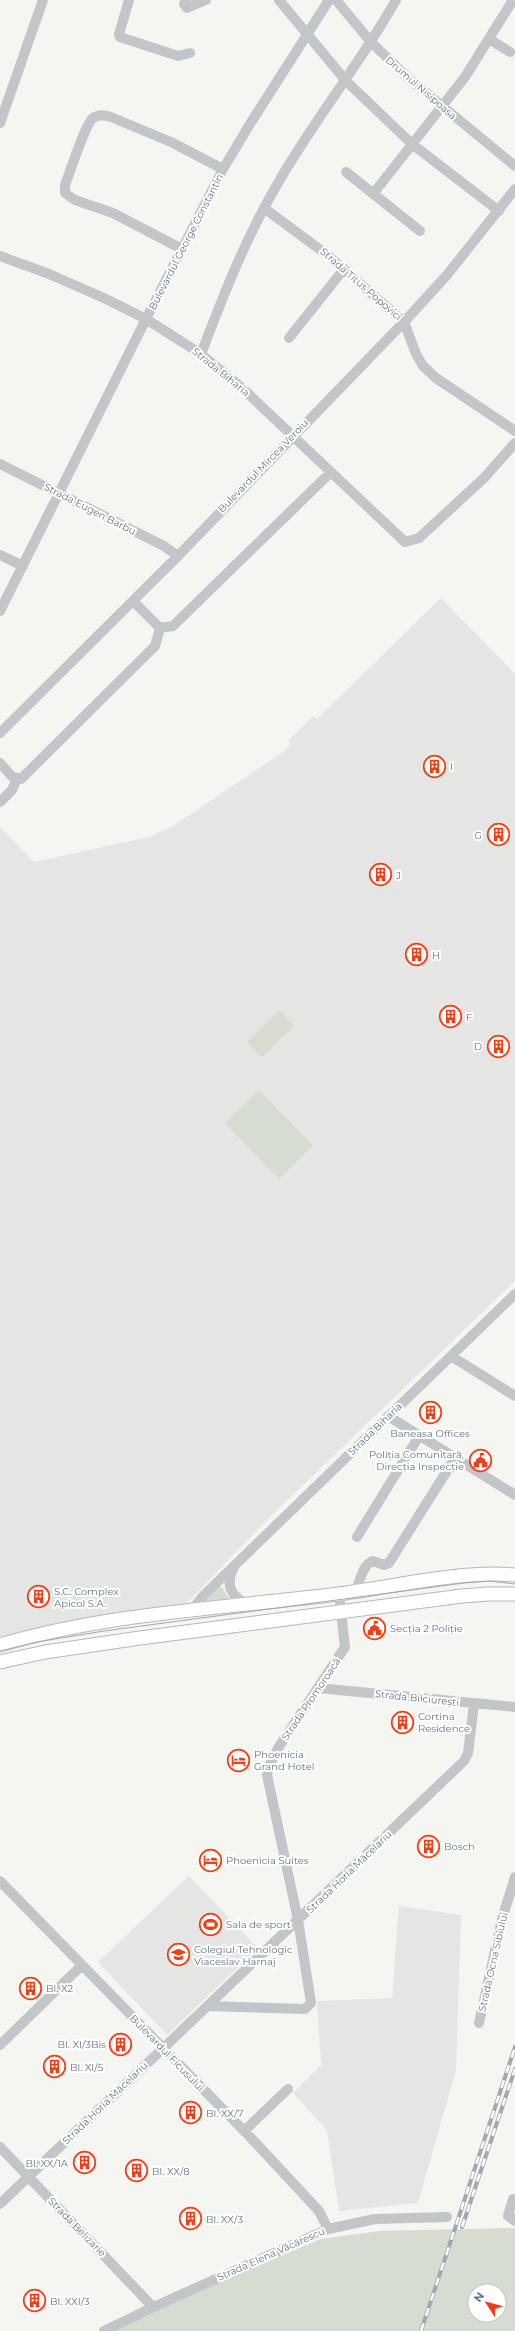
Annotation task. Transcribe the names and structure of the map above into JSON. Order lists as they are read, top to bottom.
{
  "streets": {
    "street": [
      "Drumul Nisipoasa",
      "Bulevardul George Constantin",
      "Strada Titus Popovici",
      "Strada Biharia",
      "Bulevardul Mircea Veroiu",
      "Strada Eugen Barbu",
      "Strada Bilciurești",
      "Strada Promoroacă",
      "Strada Horia Măcelariu",
      "Strada Ocna Sibiului",
      "Bulevardul Ficusului",
      "Strada Belizarie",
      "Strada Elena Văcărescu"
    ]
  },
  "crossings": [
    ["Bulevardul George Constantin", "Strada Biharia"],
    ["Bulevardul George Constantin", "Strada Eugen Barbu"],
    ["Strada Titus Popovici", "Bulevardul Mircea Veroiu"],
    ["Strada Biharia", "Bulevardul Mircea Veroiu"],
    ["Bulevardul Mircea Veroiu", "Strada Eugen Barbu"],
    ["Strada Bilciurești", "Strada Promoroacă"],
    ["Strada Bilciurești", "Strada Horia Măcelariu"],
    ["Strada Promoroacă", "Strada Horia Măcelariu"],
    ["Strada Horia Măcelariu", "Bulevardul Ficusului"],
    ["Strada Horia Măcelariu", "Strada Belizarie"],
    ["Bulevardul Ficusului", "Strada Elena Văcărescu"],
    ["Strada Belizarie", "Strada Elena Văcărescu"]
  ],
  "places": {
    "building": [
      "I",
      "G",
      "J",
      "H",
      "F",
      "D",
      "Baneasa Offices",
      "S.C. Complex Apicol S.A.",
      "Cortina Residence",
      "Bosch",
      "Bl. X2",
      "Bl. XI/3Bis",
      "Bl. XI/5",
      "Bl. XX/7",
      "Bl. XX/1A",
      "Bl. XX/8",
      "Bl. XX/3",
      "Bl. XXI/3"
    ],
    "public building": ["Poliția Comunitară, Direcția Inspecție", "Secția 2 Poliție"],
    "hotel": ["Phoenicia Grand Hotel", "Phoenicia Suites"],
    "sports": ["Sala de sport"],
    "school or university": ["Colegiul Tehnologic Viaceslav Harnaj"]
  },
  "north": "top left"
}
